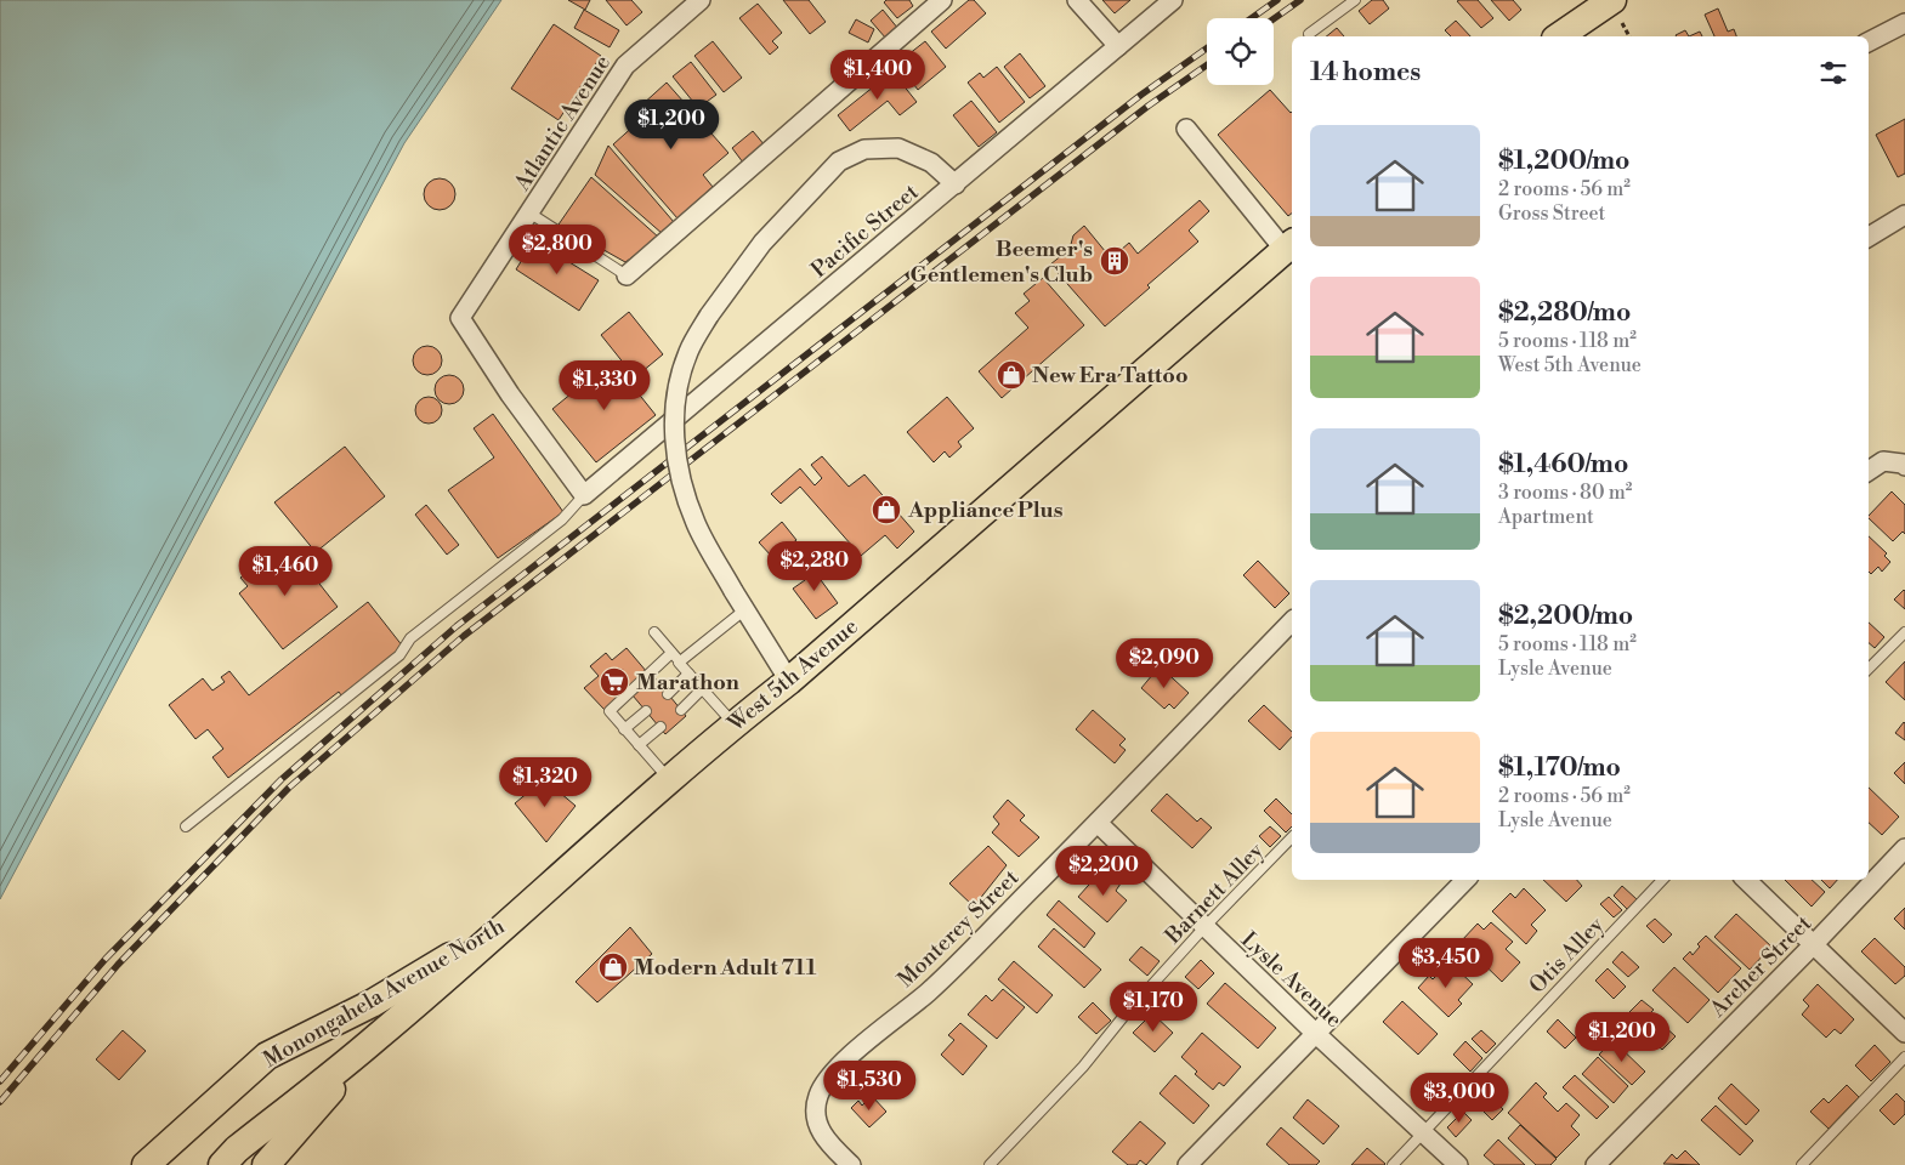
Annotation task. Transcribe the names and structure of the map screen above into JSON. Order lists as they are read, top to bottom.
{
  "streets": {
    "main road": ["West 5th Avenue", "Monongahela Avenue North"],
    "street": [
      "Atlantic Avenue",
      "Pacific Street",
      "Monterey Street",
      "Archer Street",
      "Lysle Avenue"
    ],
    "lane": ["Barnett Alley", "Otis Alley"]
  },
  "crossings": [
    ["Atlantic Avenue", "Pacific Street"],
    ["West 5th Avenue", "Monongahela Avenue North"],
    ["Barnett Alley", "Lysle Avenue"],
    ["Monterey Street", "Lysle Avenue"],
    ["Otis Alley", "Lysle Avenue"]
  ],
  "places": {
    "building": ["Beemer's Gentlemen's Club"],
    "shop": ["New Era Tattoo", "Appliance Plus", "Modern Adult 711"],
    "supermarket": ["Marathon"]
  },
  "page": {
    "heading": "14 homes",
    "price": [
      "$1,400",
      "$1,200",
      "$2,800",
      "$1,330",
      "$2,280",
      "$1,460",
      "$2,090",
      "$1,320",
      "$2,200",
      "$3,450",
      "$1,170",
      "$1,200",
      "$1,530",
      "$3,000"
    ],
    "list": [
      {
        "name": "$1,200/mo",
        "note": "2 rooms · 56 m² · Gross Street"
      },
      {
        "name": "$2,280/mo",
        "note": "5 rooms · 118 m² · West 5th Avenue"
      },
      {
        "name": "$1,460/mo",
        "note": "3 rooms · 80 m² · Apartment"
      },
      {
        "name": "$2,200/mo",
        "note": "5 rooms · 118 m² · Lysle Avenue"
      },
      {
        "name": "$1,170/mo",
        "note": "2 rooms · 56 m² · Lysle Avenue"
      }
    ]
  }
}
